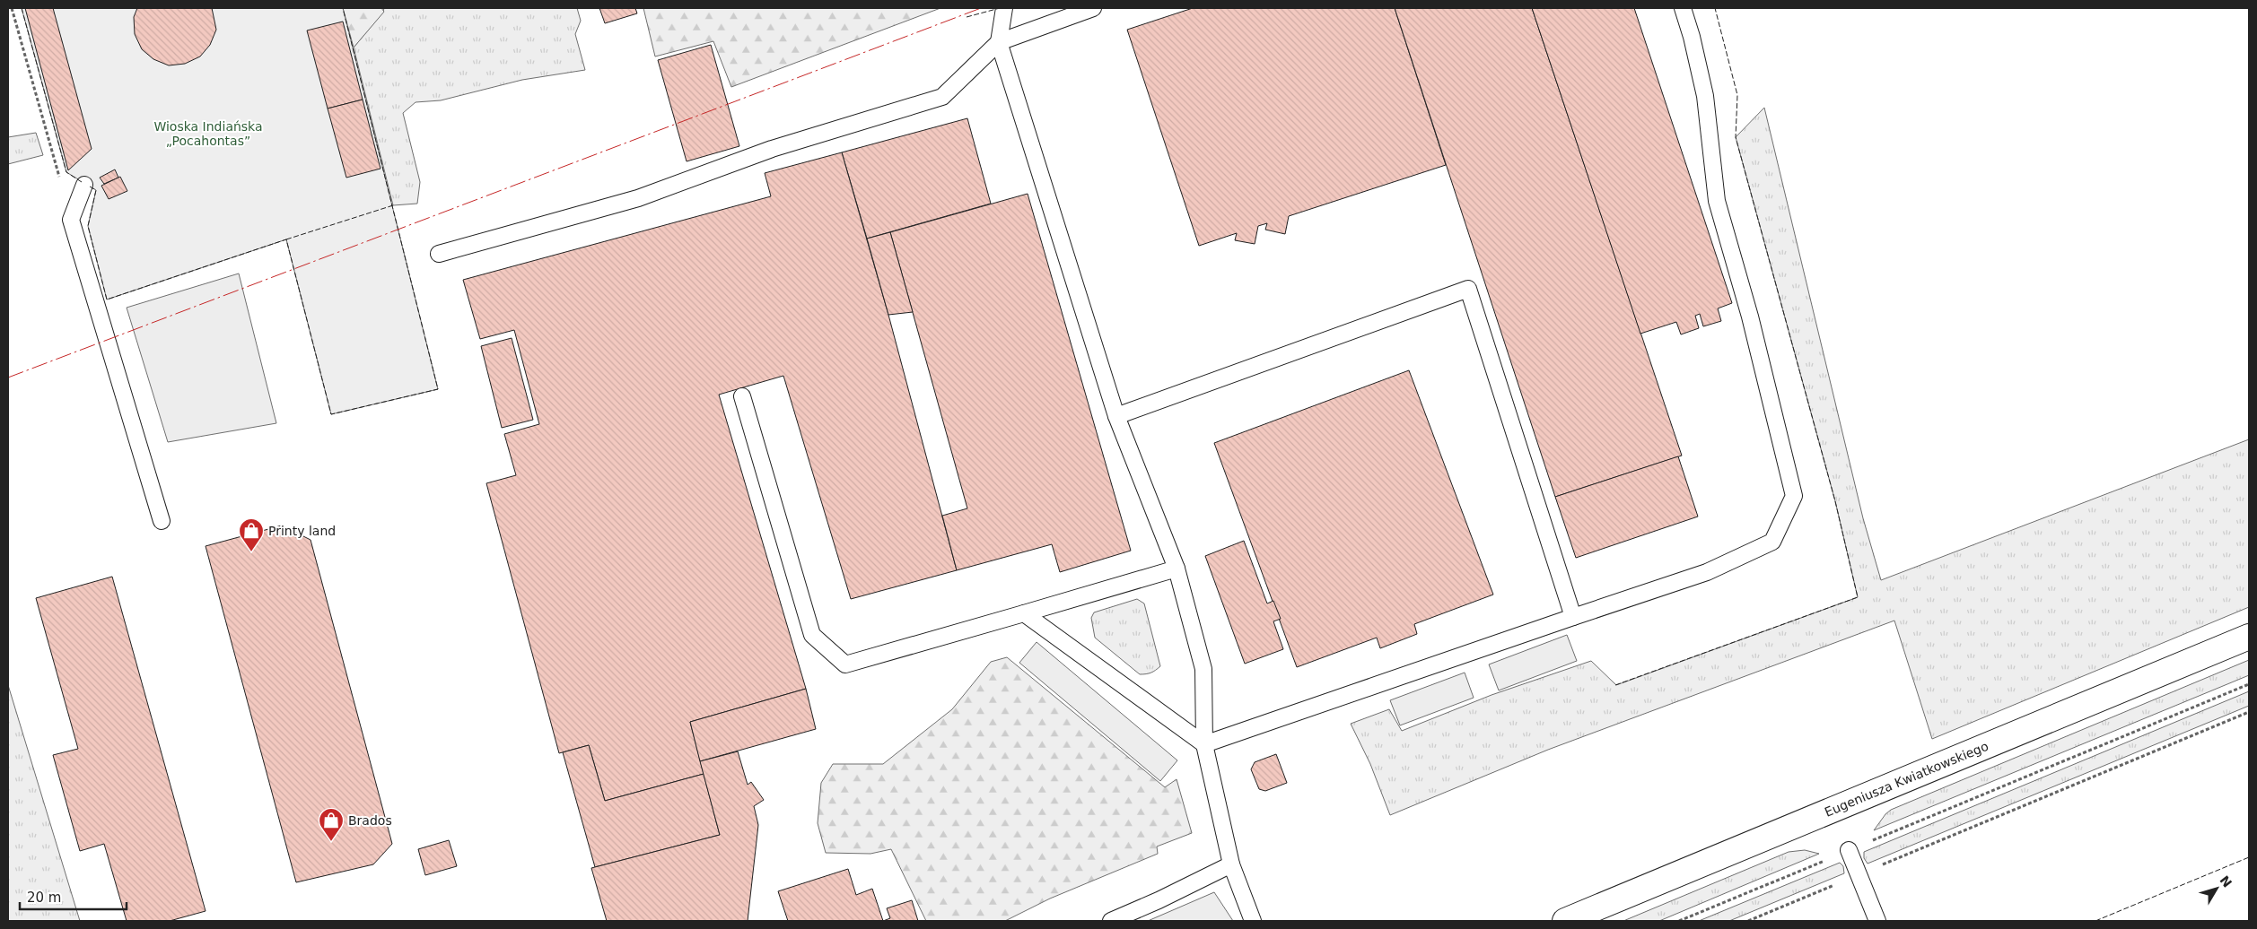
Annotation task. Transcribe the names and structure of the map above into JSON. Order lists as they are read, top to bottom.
{
  "streets": {
    "main road": ["Eugeniusza Kwiatkowskiego"]
  },
  "parks": ["Wioska Indiańska „Pocahontas”"],
  "places": {
    "shop": ["Printy land", "Brados"]
  },
  "scale_bar": "20 m",
  "north": "top right"
}
